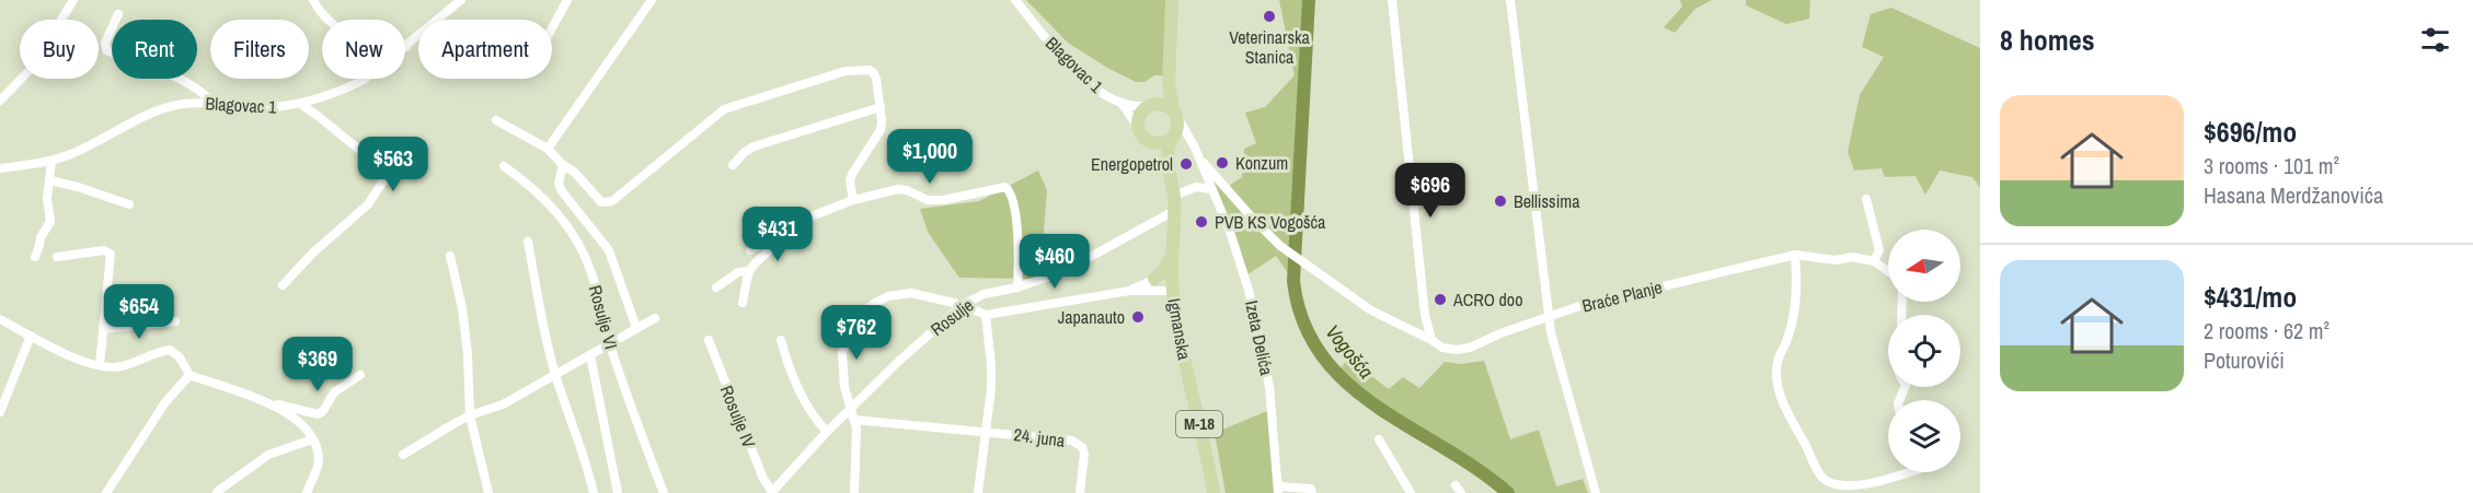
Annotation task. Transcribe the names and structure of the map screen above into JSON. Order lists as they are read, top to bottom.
{
  "streets": {
    "main road": ["Igmanska", "M-18"],
    "street": [
      "Blagovac 1",
      "Braće Planje",
      "Rosulje VI",
      "Rosulje",
      "Izeta Delića",
      "Rosulje IV",
      "24. juna"
    ]
  },
  "crossings": [
    ["Braće Planje", "Izeta Delića"],
    ["Rosulje", "Igmanska"],
    ["Rosulje", "Rosulje IV"],
    ["Igmanska", "Izeta Delića"],
    ["Igmanska", "M-18"],
    ["Izeta Delića", "M-18"]
  ],
  "water": ["Vogošća"],
  "places": [
    "Veterinarska Stanica",
    "Konzum",
    "Energopetrol",
    "Bellissima",
    "PVB KS Vogošća",
    "ACRO doo",
    "Japanauto"
  ],
  "north": "left",
  "page": {
    "heading": "8 homes",
    "chip": [
      "Buy",
      "Rent",
      "Filters",
      "New",
      "Apartment"
    ],
    "list": [
      {
        "name": "$696/mo",
        "note": "3 rooms · 101 m² · Hasana Merdžanovića"
      },
      {
        "name": "$431/mo",
        "note": "2 rooms · 62 m² · Poturovići"
      }
    ],
    "price": [
      "$1,000",
      "$563",
      "$696",
      "$431",
      "$460",
      "$654",
      "$762",
      "$369"
    ]
  }
}
